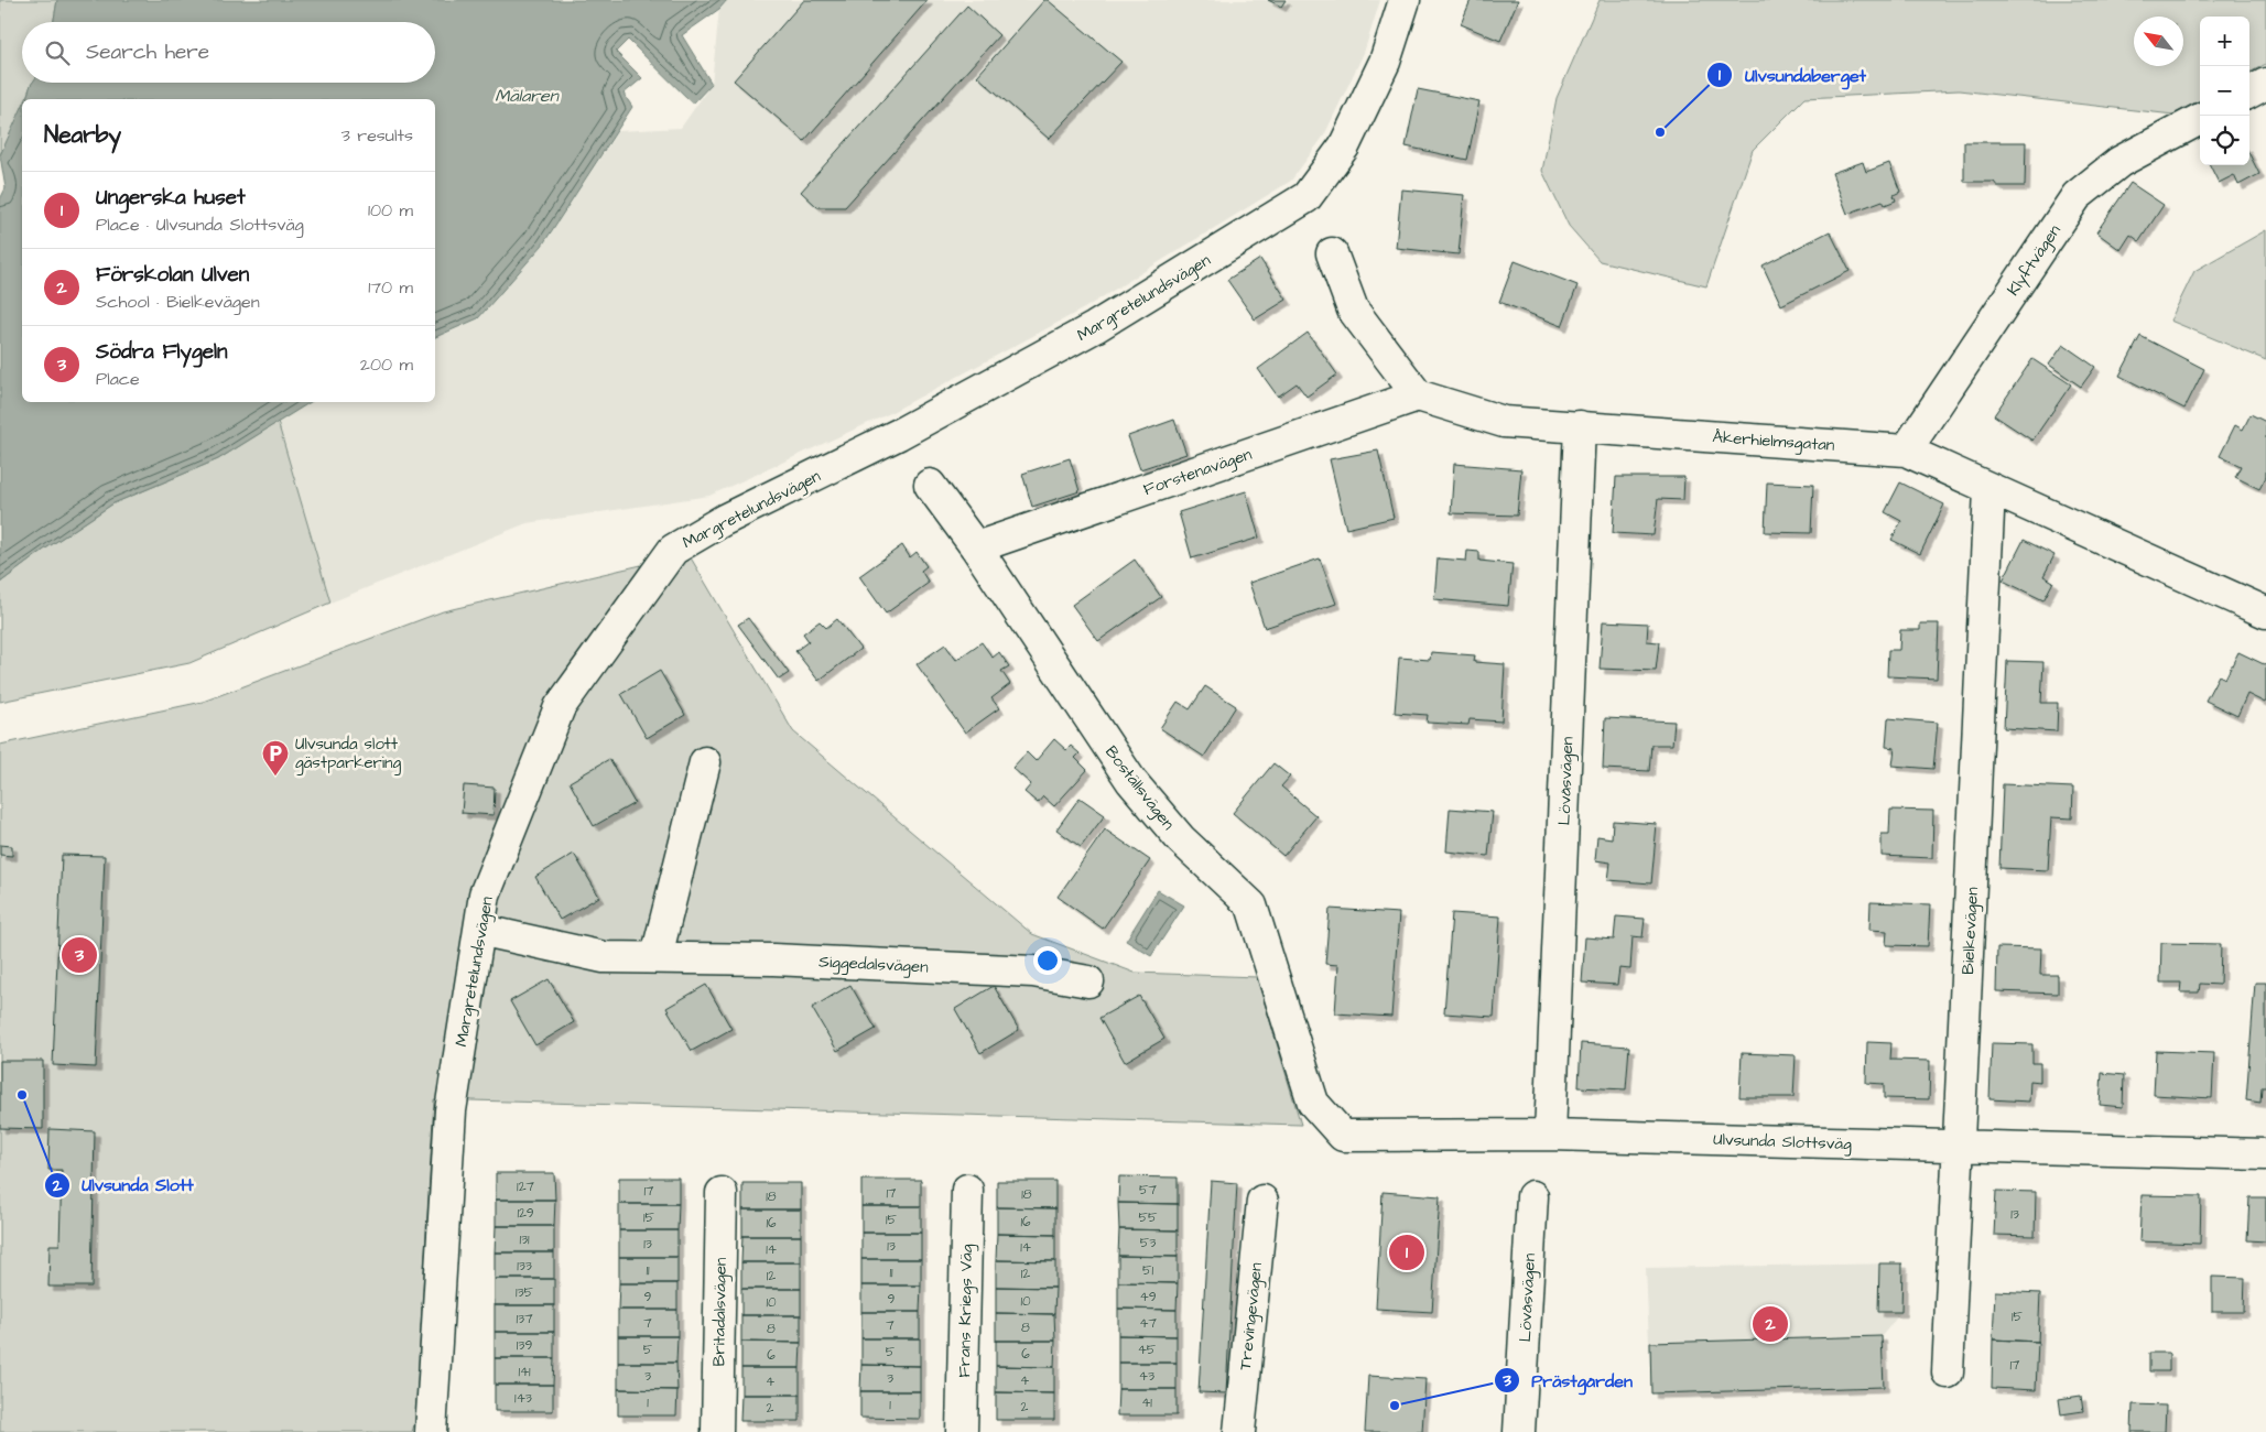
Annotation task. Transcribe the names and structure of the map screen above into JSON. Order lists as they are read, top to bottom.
{
  "streets": {
    "street": [
      "Klyftvägen",
      "Margretelundsvägen",
      "Åkerhielmsgatan",
      "Forstenavägen",
      "Lövåsvägen",
      "Boställsvägen",
      "Bielkevägen",
      "Siggedalsvägen",
      "Ulvsunda Slottsväg",
      "Frans Kriegs Väg",
      "Britadalsvägen",
      "Trevingevägen"
    ]
  },
  "crossings": [
    ["Klyftvägen", "Åkerhielmsgatan"],
    ["Margretelundsvägen", "Siggedalsvägen"],
    ["Åkerhielmsgatan", "Forstenavägen"],
    ["Åkerhielmsgatan", "Lövåsvägen"],
    ["Åkerhielmsgatan", "Bielkevägen"],
    ["Forstenavägen", "Boställsvägen"],
    ["Lövåsvägen", "Ulvsunda Slottsväg"],
    ["Boställsvägen", "Ulvsunda Slottsväg"],
    ["Bielkevägen", "Ulvsunda Slottsväg"]
  ],
  "water": ["Mälaren"],
  "places": {
    "other": ["Ulvsundaberget", "Ulvsunda Slott", "Prästgården"],
    "parking": ["Ulvsunda slott gästparkering"]
  },
  "house_numbers": [
    "127",
    "57",
    "17",
    "17",
    "18",
    "18",
    "129",
    "13",
    "15",
    "55",
    "15",
    "16",
    "16",
    "131",
    "53",
    "13",
    "13",
    "14",
    "14",
    "133",
    "11",
    "51",
    "11",
    "12",
    "12",
    "135",
    "9",
    "49",
    "9",
    "10",
    "10",
    "15",
    "137",
    "7",
    "47",
    "7",
    "8",
    "8",
    "139",
    "5",
    "45",
    "5",
    "6",
    "6",
    "17",
    "141",
    "3",
    "43",
    "3",
    "4",
    "4",
    "143",
    "1",
    "41",
    "1",
    "2",
    "2"
  ],
  "north": "top left",
  "page": {
    "map_buttons": ["+", "−"],
    "search": "Search here",
    "heading": ["Nearby", "3 results"],
    "list": [
      {
        "mark": "1",
        "name": "Ungerska huset",
        "note": "Place · Ulvsunda Slottsväg",
        "value": "100 m"
      },
      {
        "mark": "2",
        "name": "Förskolan Ulven",
        "note": "School · Bielkevägen",
        "value": "170 m"
      },
      {
        "mark": "3",
        "name": "Södra Flygeln",
        "note": "Place",
        "value": "200 m"
      }
    ],
    "pins": ["3", "1", "2"]
  }
}
